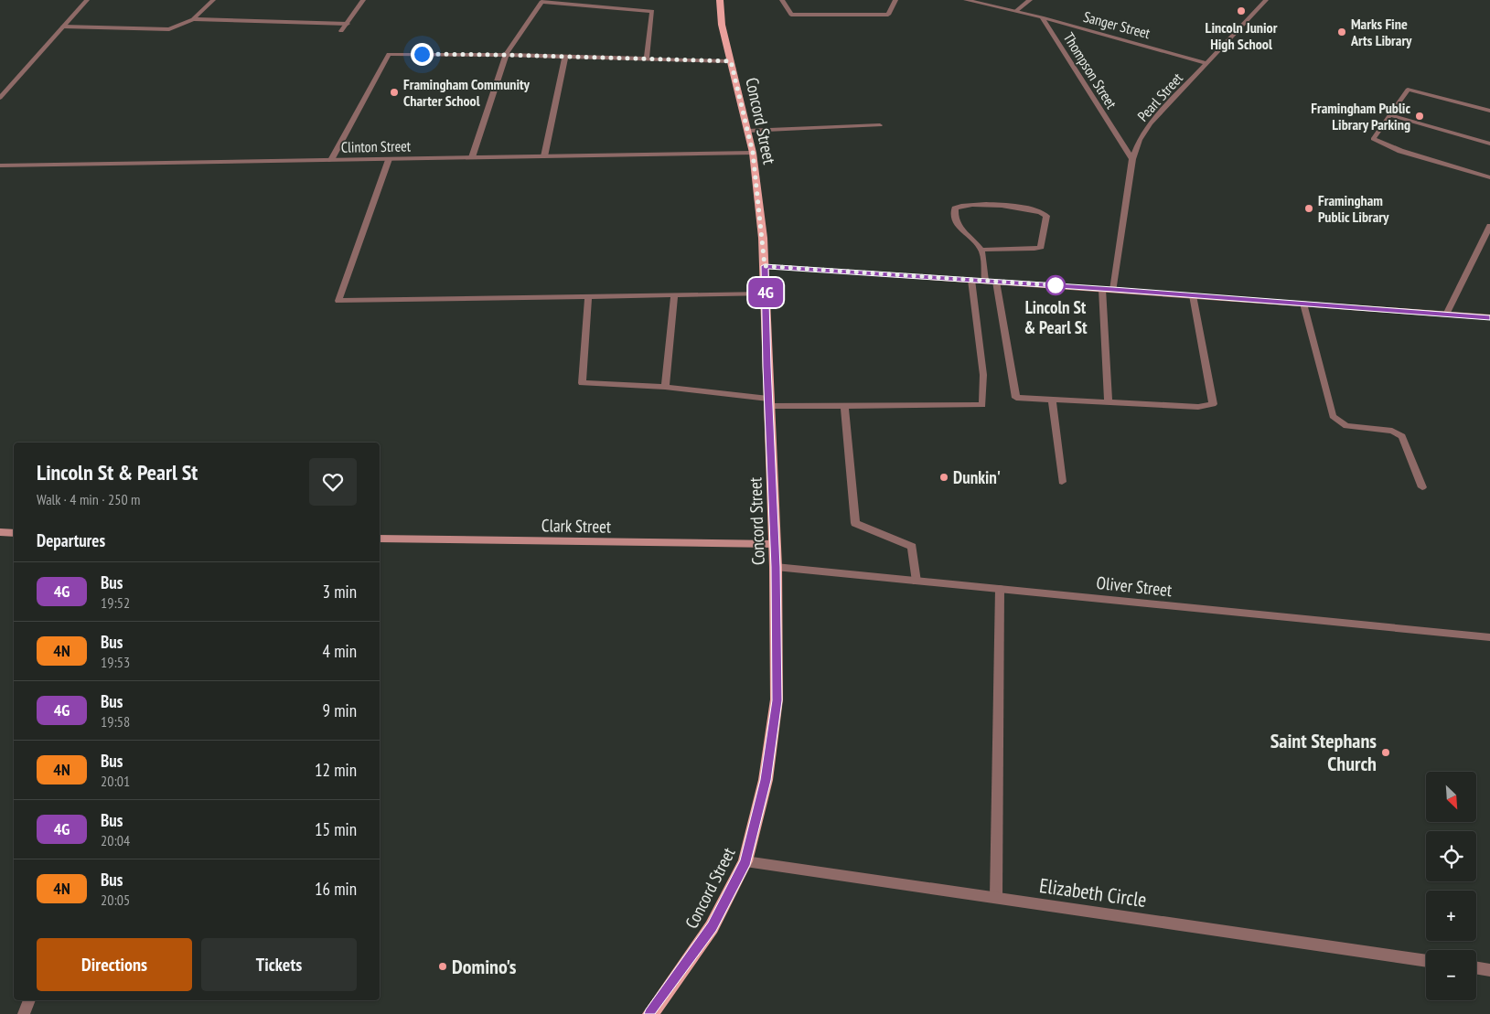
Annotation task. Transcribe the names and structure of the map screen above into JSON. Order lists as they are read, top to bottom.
{
  "streets": {
    "main road": ["Concord Street"],
    "street": [
      "Sanger Street",
      "Thompson Street",
      "Pearl Street",
      "Clinton Street",
      "Clark Street",
      "Oliver Street",
      "Elizabeth Circle"
    ]
  },
  "crossings": [
    ["Sanger Street", "Thompson Street"],
    ["Sanger Street", "Pearl Street"],
    ["Thompson Street", "Pearl Street"],
    ["Concord Street", "Clinton Street"],
    ["Concord Street", "Clark Street"],
    ["Concord Street", "Oliver Street"],
    ["Concord Street", "Elizabeth Circle"]
  ],
  "places": [
    "Lincoln Junior High School",
    "Marks Fine Arts Library",
    "Framingham Community Charter School",
    "Framingham Public Library Parking",
    "Framingham Public Library",
    "Lincoln St & Pearl St",
    "Dunkin'",
    "Saint Stephans Church",
    "Domino's"
  ],
  "lines": ["bus line 4G"],
  "north": "bottom right",
  "page": {
    "on_map": "4G",
    "heading": [
      ["Lincoln St & Pearl St", "Walk · 4 min · 250 m"],
      "Departures"
    ],
    "list": [
      {
        "mark": "4G",
        "name": "Bus",
        "note": "19:52",
        "value": "3 min"
      },
      {
        "mark": "4N",
        "name": "Bus",
        "note": "19:53",
        "value": "4 min"
      },
      {
        "mark": "4G",
        "name": "Bus",
        "note": "19:58",
        "value": "9 min"
      },
      {
        "mark": "4N",
        "name": "Bus",
        "note": "20:01",
        "value": "12 min"
      },
      {
        "mark": "4G",
        "name": "Bus",
        "note": "20:04",
        "value": "15 min"
      },
      {
        "mark": "4N",
        "name": "Bus",
        "note": "20:05",
        "value": "16 min"
      }
    ],
    "map_buttons": ["+", "−"],
    "buttons": ["Directions", "Tickets"]
  }
}
